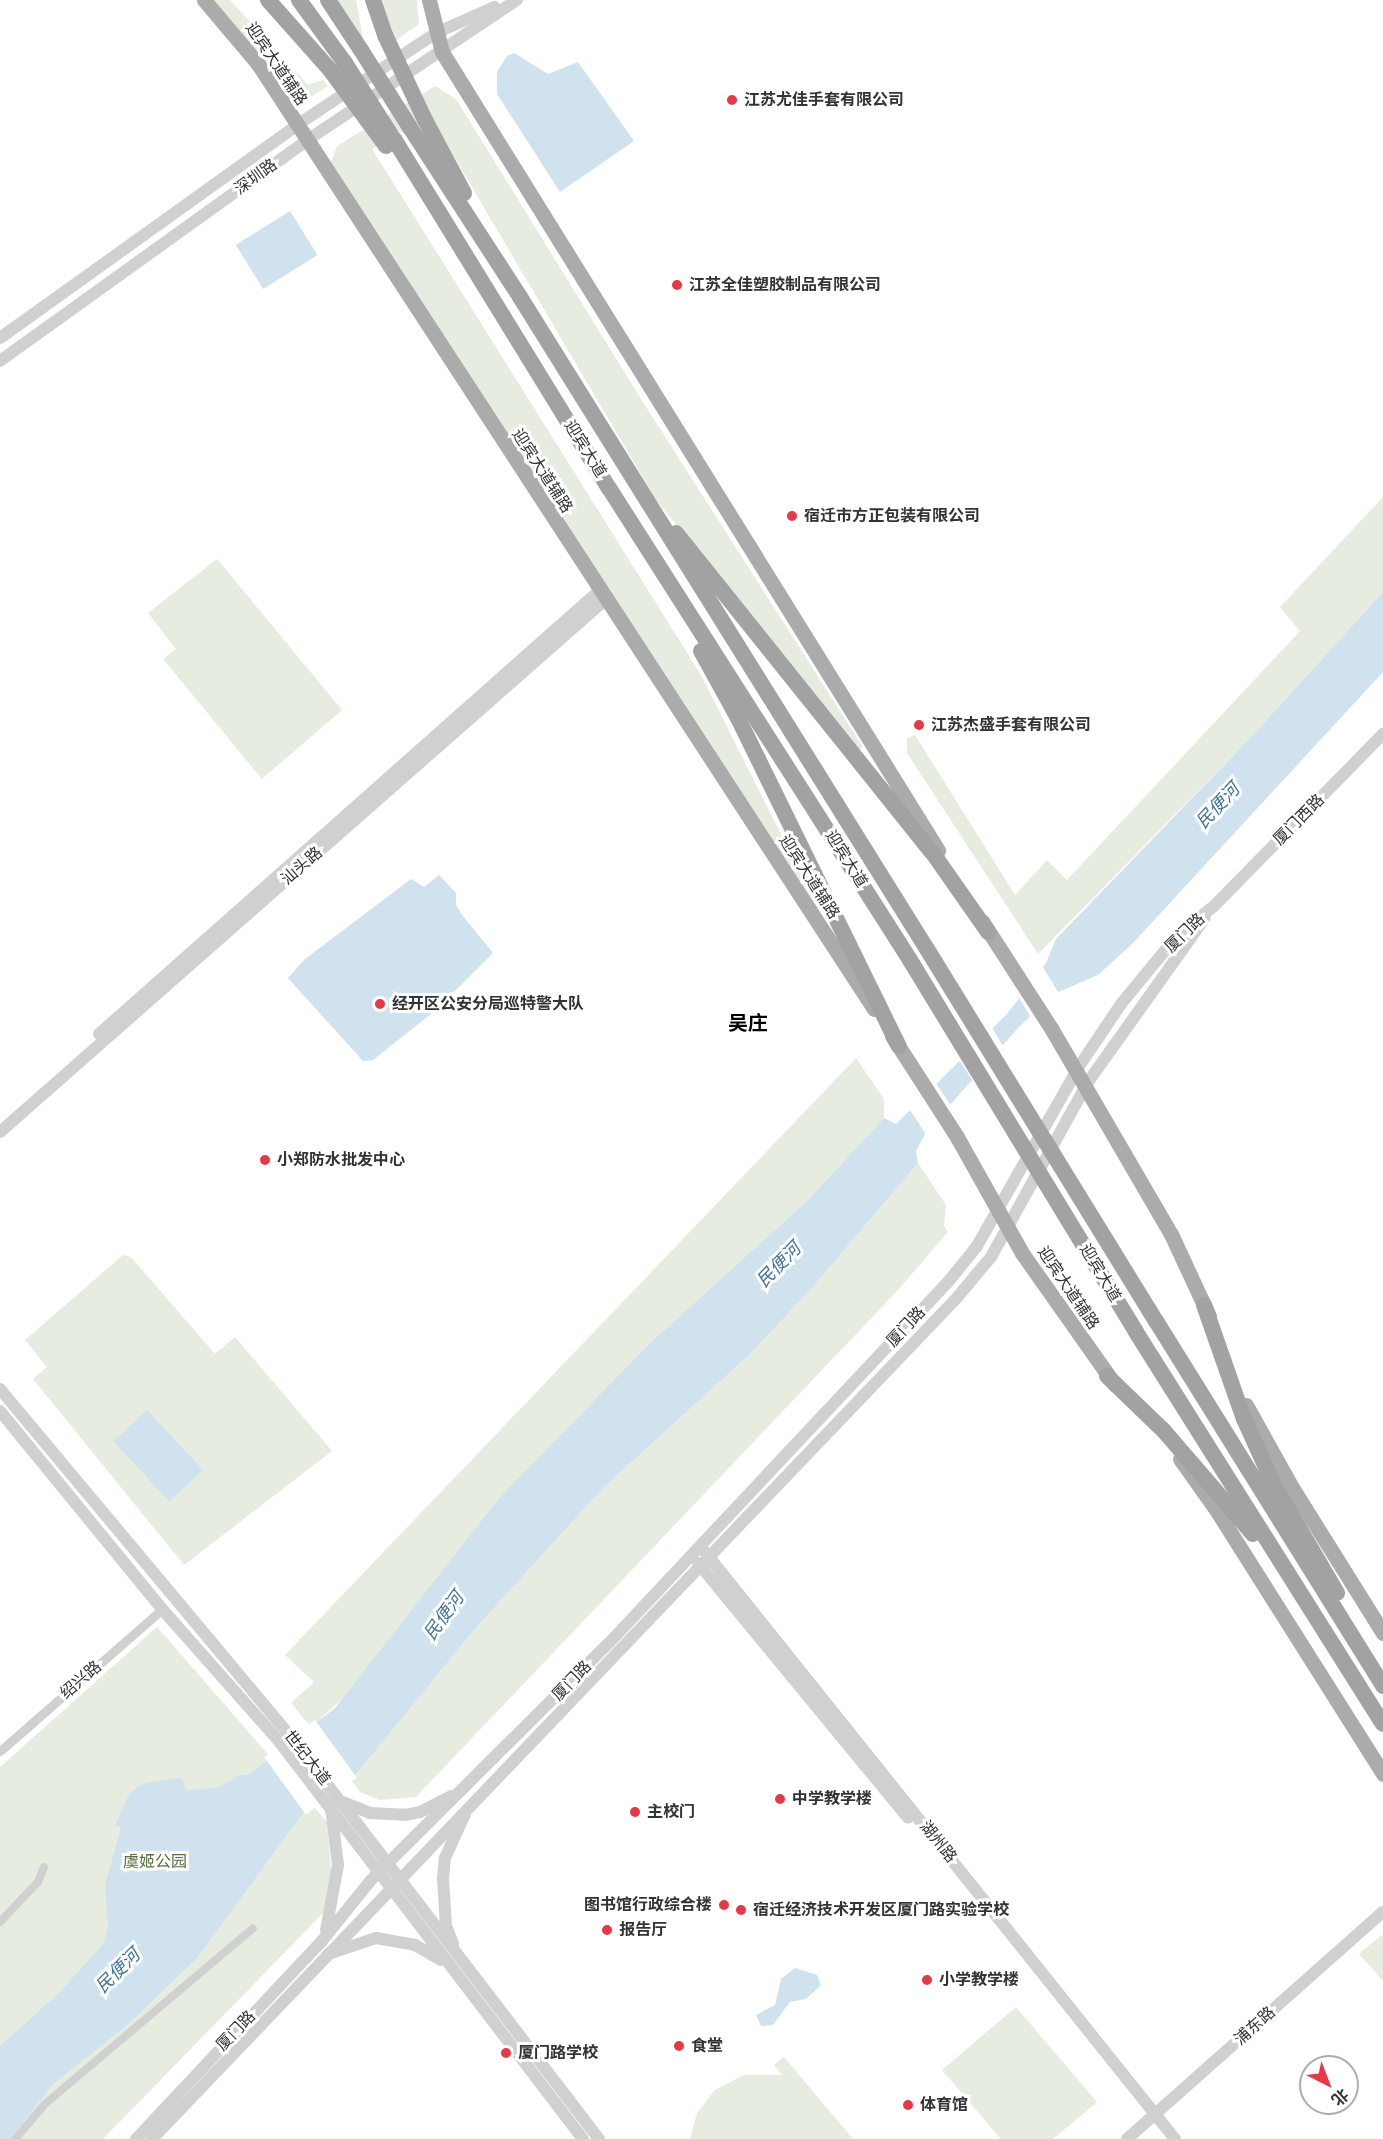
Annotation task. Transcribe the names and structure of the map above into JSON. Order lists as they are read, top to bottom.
{
  "streets": {
    "highway": ["迎宾大道"],
    "main road": ["迎宾大道辅路"],
    "street": [
      "深圳路",
      "厦门西路",
      "汕头路",
      "厦门路",
      "绍兴路",
      "世纪大道",
      "湖州路",
      "浦东路"
    ]
  },
  "crossings": [
    ["迎宾大道辅路", "深圳路"],
    ["迎宾大道辅路", "汕头路"],
    ["迎宾大道辅路", "厦门路"],
    ["厦门西路", "厦门路"],
    ["厦门路", "世纪大道"],
    ["厦门路", "湖州路"],
    ["绍兴路", "世纪大道"],
    ["湖州路", "浦东路"]
  ],
  "districts": ["吴庄"],
  "water": ["民便河"],
  "parks": ["虞姬公园"],
  "places": [
    "江苏尤佳手套有限公司",
    "江苏全佳塑胶制品有限公司",
    "宿迁市方正包装有限公司",
    "江苏杰盛手套有限公司",
    "经开区公安分局巡特警大队",
    "小郑防水批发中心",
    "中学教学楼",
    "主校门",
    "图书馆行政综合楼",
    "宿迁经济技术开发区厦门路实验学校",
    "报告厅",
    "小学教学楼",
    "食堂",
    "厦门路学校",
    "体育馆"
  ],
  "north": "bottom right"
}
